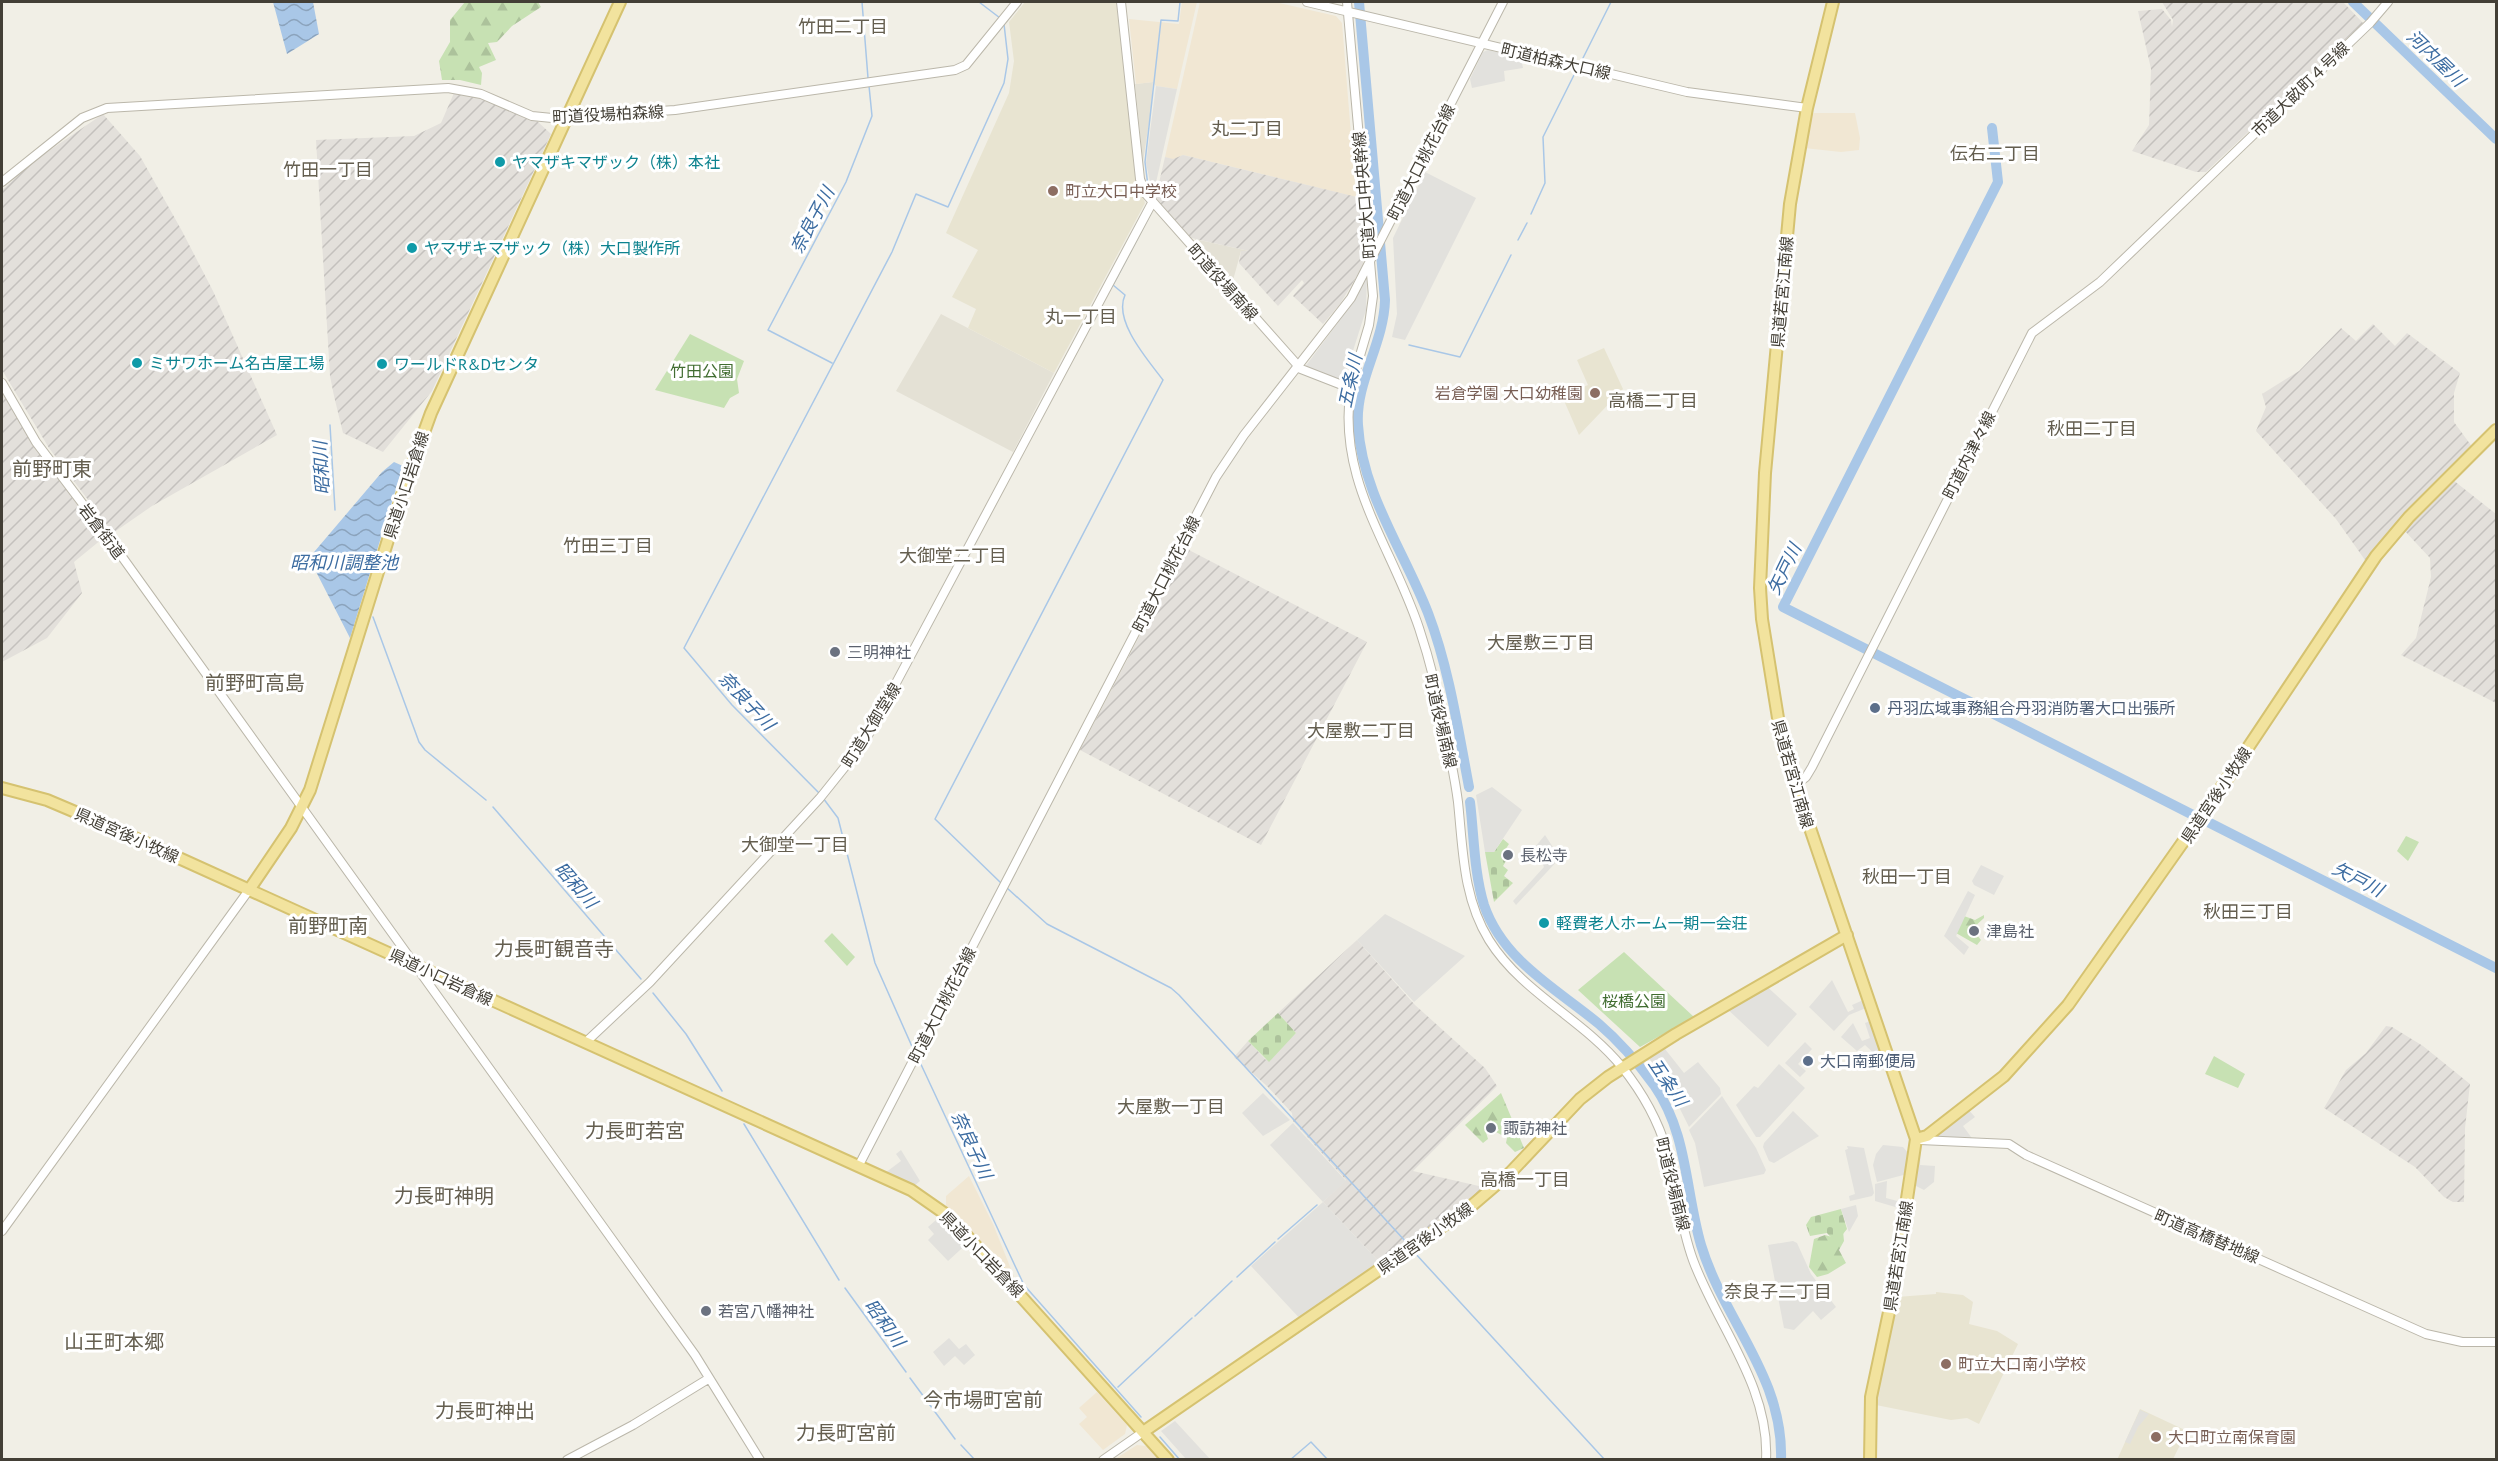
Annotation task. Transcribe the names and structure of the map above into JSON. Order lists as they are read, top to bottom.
{
  "streets": {
    "main road": ["県道若宮江南線", "県道小口岩倉線", "県道宮後小牧線"],
    "street": [
      "町道柏森大口線",
      "市道大畝町４号線",
      "町道役場柏森線",
      "町道大口桃花台線",
      "町道大口中央幹線",
      "町道役場南線",
      "町道内津々線",
      "岩倉街道",
      "町道大御堂線",
      "町道高橋替地線"
    ]
  },
  "crossings": [
    ["町道柏森大口線", "町道大口桃花台線"],
    ["町道柏森大口線", "町道大口中央幹線"],
    ["町道柏森大口線", "県道若宮江南線"],
    ["市道大畝町４号線", "町道内津々線"],
    ["町道役場柏森線", "県道小口岩倉線"],
    ["町道大口桃花台線", "町道大口中央幹線"],
    ["町道大口桃花台線", "町道役場南線"],
    ["町道大口桃花台線", "県道小口岩倉線"],
    ["町道大口中央幹線", "町道役場南線"],
    ["町道役場南線", "町道大御堂線"],
    ["町道役場南線", "県道宮後小牧線"],
    ["県道若宮江南線", "町道内津々線"],
    ["県道若宮江南線", "県道宮後小牧線"],
    ["県道若宮江南線", "町道高橋替地線"],
    ["県道小口岩倉線", "岩倉街道"],
    ["県道小口岩倉線", "町道大御堂線"],
    ["県道小口岩倉線", "県道宮後小牧線"],
    ["県道宮後小牧線", "町道高橋替地線"]
  ],
  "districts": [
    "竹田二丁目",
    "丸二丁目",
    "伝右二丁目",
    "竹田一丁目",
    "丸一丁目",
    "高橋二丁目",
    "秋田二丁目",
    "前野町東",
    "竹田三丁目",
    "大御堂二丁目",
    "大屋敷三丁目",
    "前野町高島",
    "大屋敷二丁目",
    "大御堂一丁目",
    "秋田一丁目",
    "秋田三丁目",
    "前野町南",
    "力長町観音寺",
    "大屋敷一丁目",
    "力長町若宮",
    "高橋一丁目",
    "力長町神明",
    "奈良子二丁目",
    "山王町本郷",
    "今市場町宮前",
    "力長町神出",
    "力長町宮前"
  ],
  "water": [
    "河内屋川",
    "奈良子川",
    "五条川",
    "昭和川",
    "昭和川調整池",
    "矢戸川"
  ],
  "parks": ["竹田公園", "桜橋公園"],
  "places": [
    "ヤマザキマザック（株）本社",
    "町立大口中学校",
    "ヤマザキマザック（株）大口製作所",
    "ミサワホーム名古屋工場",
    "ワールドR&Dセンタ",
    "岩倉学園 大口幼稚園",
    "三明神社",
    "丹羽広域事務組合丹羽消防署大口出張所",
    "長松寺",
    "軽費老人ホーム一期一会荘",
    "津島社",
    "大口南郵便局",
    "諏訪神社",
    "若宮八幡神社",
    "町立大口南小学校",
    "大口町立南保育園"
  ]
}
